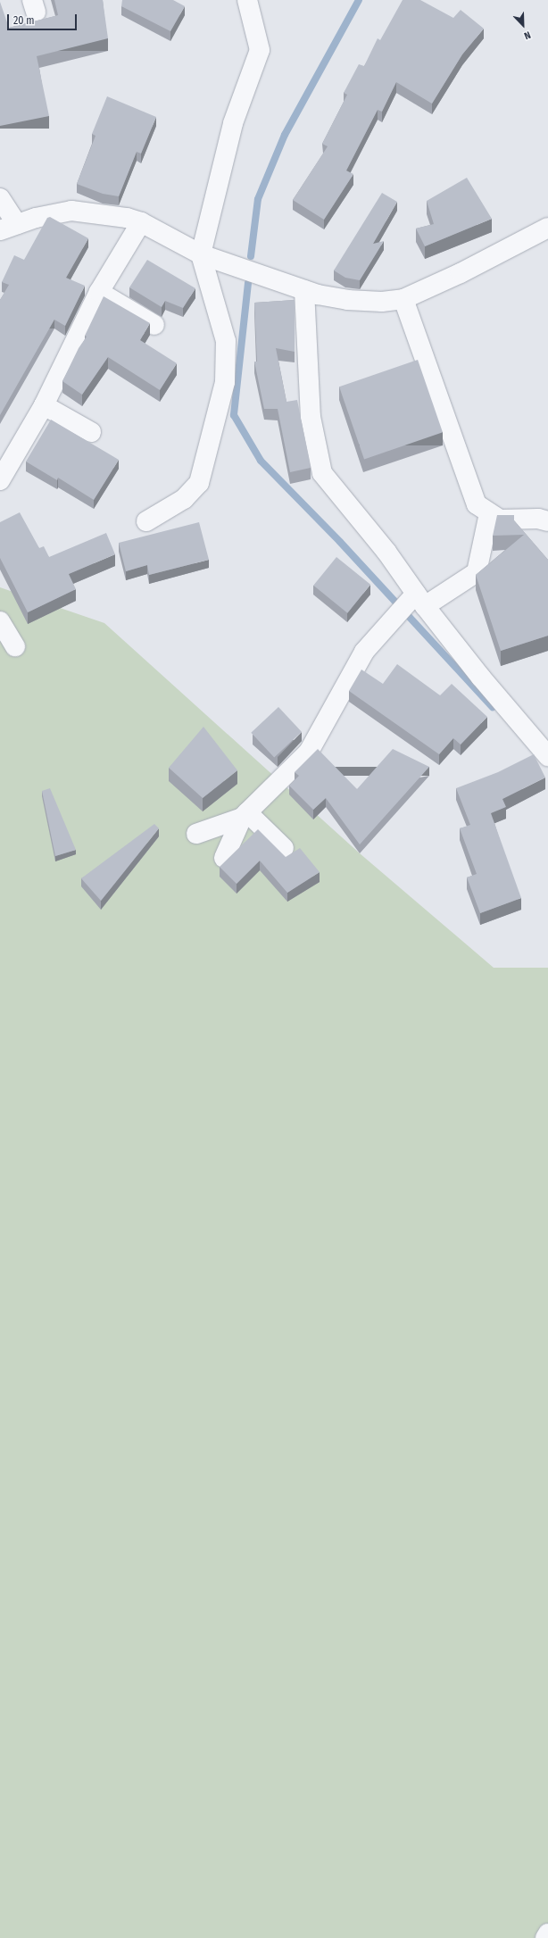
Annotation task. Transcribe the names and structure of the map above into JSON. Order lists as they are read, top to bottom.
{
  "scale_bar": "20 m",
  "north": "bottom right"
}
